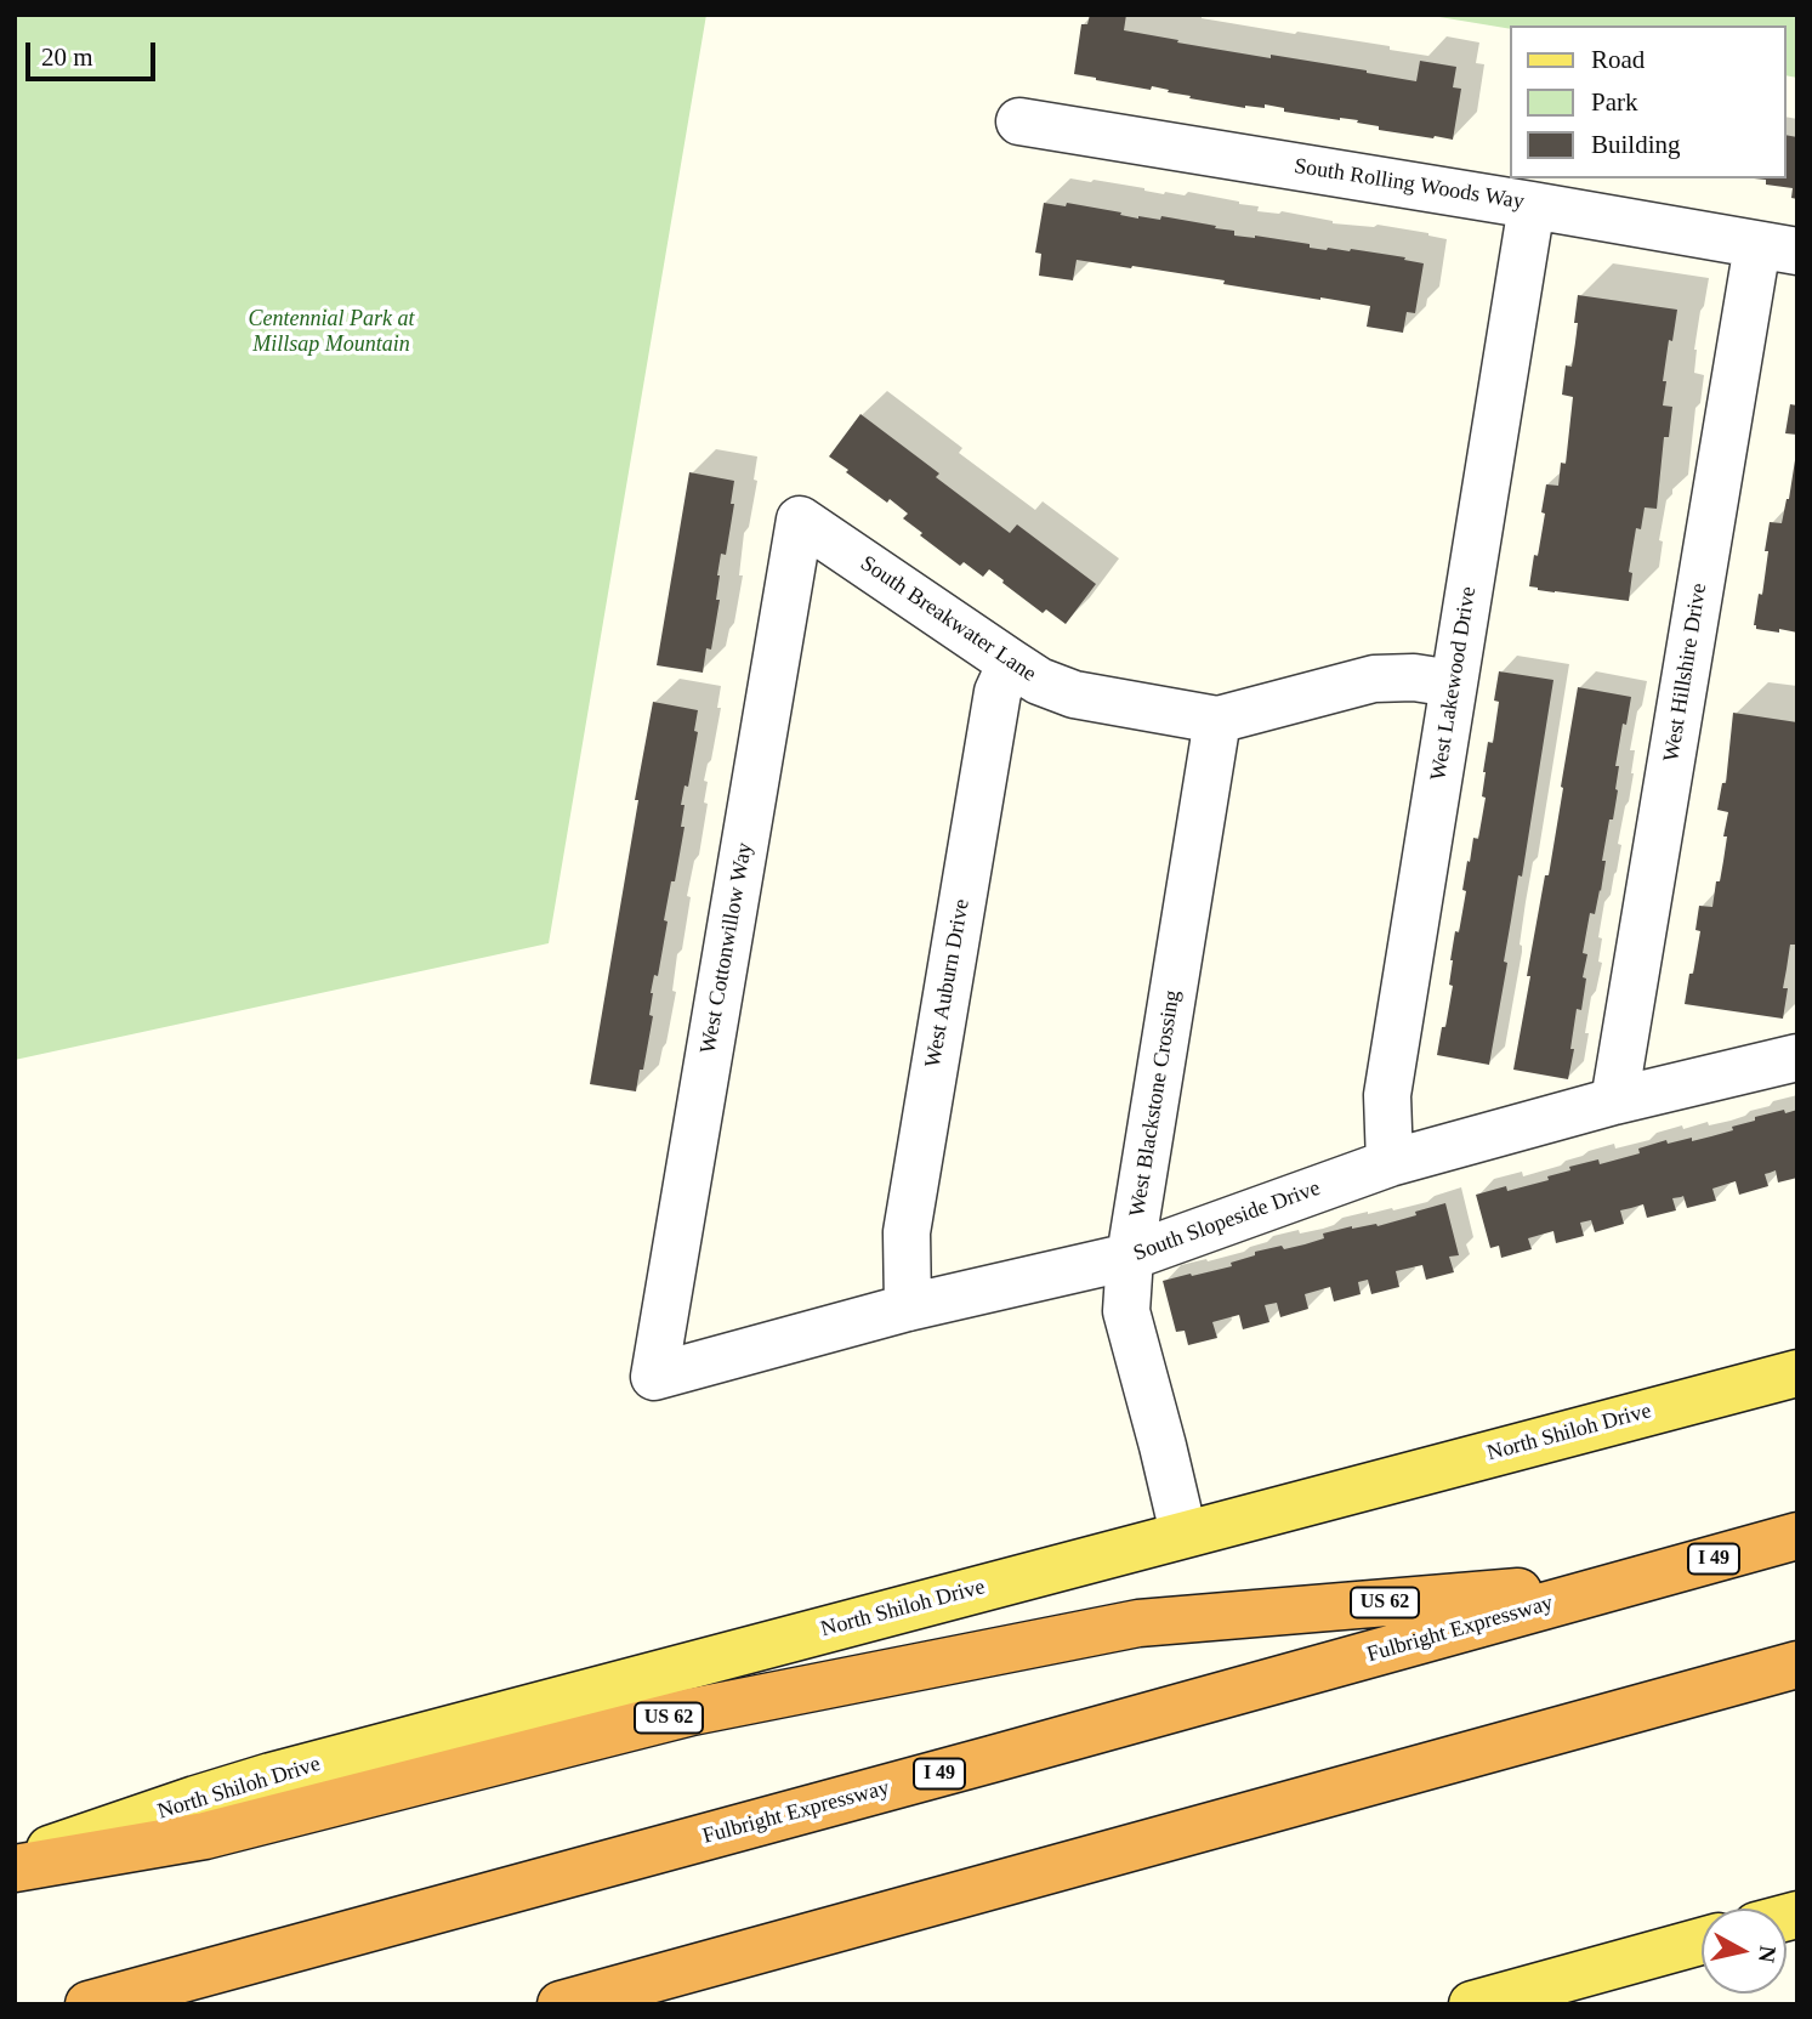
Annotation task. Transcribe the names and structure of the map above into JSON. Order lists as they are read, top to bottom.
{
  "streets": {
    "highway": ["I 49", "US 62", "Fulbright Expressway"],
    "main road": ["North Shiloh Drive"],
    "lane": [
      "South Rolling Woods Way",
      "South Breakwater Lane",
      "West Hillshire Drive",
      "West Lakewood Drive",
      "West Cottonwillow Way",
      "West Auburn Drive",
      "West Blackstone Crossing",
      "South Slopeside Drive"
    ]
  },
  "crossings": [
    ["South Rolling Woods Way", "West Hillshire Drive"],
    ["South Rolling Woods Way", "West Lakewood Drive"],
    ["South Breakwater Lane", "West Lakewood Drive"],
    ["South Breakwater Lane", "West Cottonwillow Way"],
    ["South Breakwater Lane", "West Auburn Drive"],
    ["South Breakwater Lane", "West Blackstone Crossing"],
    ["West Hillshire Drive", "South Slopeside Drive"],
    ["West Lakewood Drive", "South Slopeside Drive"],
    ["West Cottonwillow Way", "South Slopeside Drive"],
    ["West Auburn Drive", "South Slopeside Drive"],
    ["West Blackstone Crossing", "South Slopeside Drive"],
    ["West Blackstone Crossing", "North Shiloh Drive"],
    ["US 62", "Fulbright Expressway"]
  ],
  "parks": ["Centennial Park at Millsap Mountain"],
  "legend": ["Road", "Park", "Building"],
  "scale_bar": "20 m",
  "north": "right"
}
